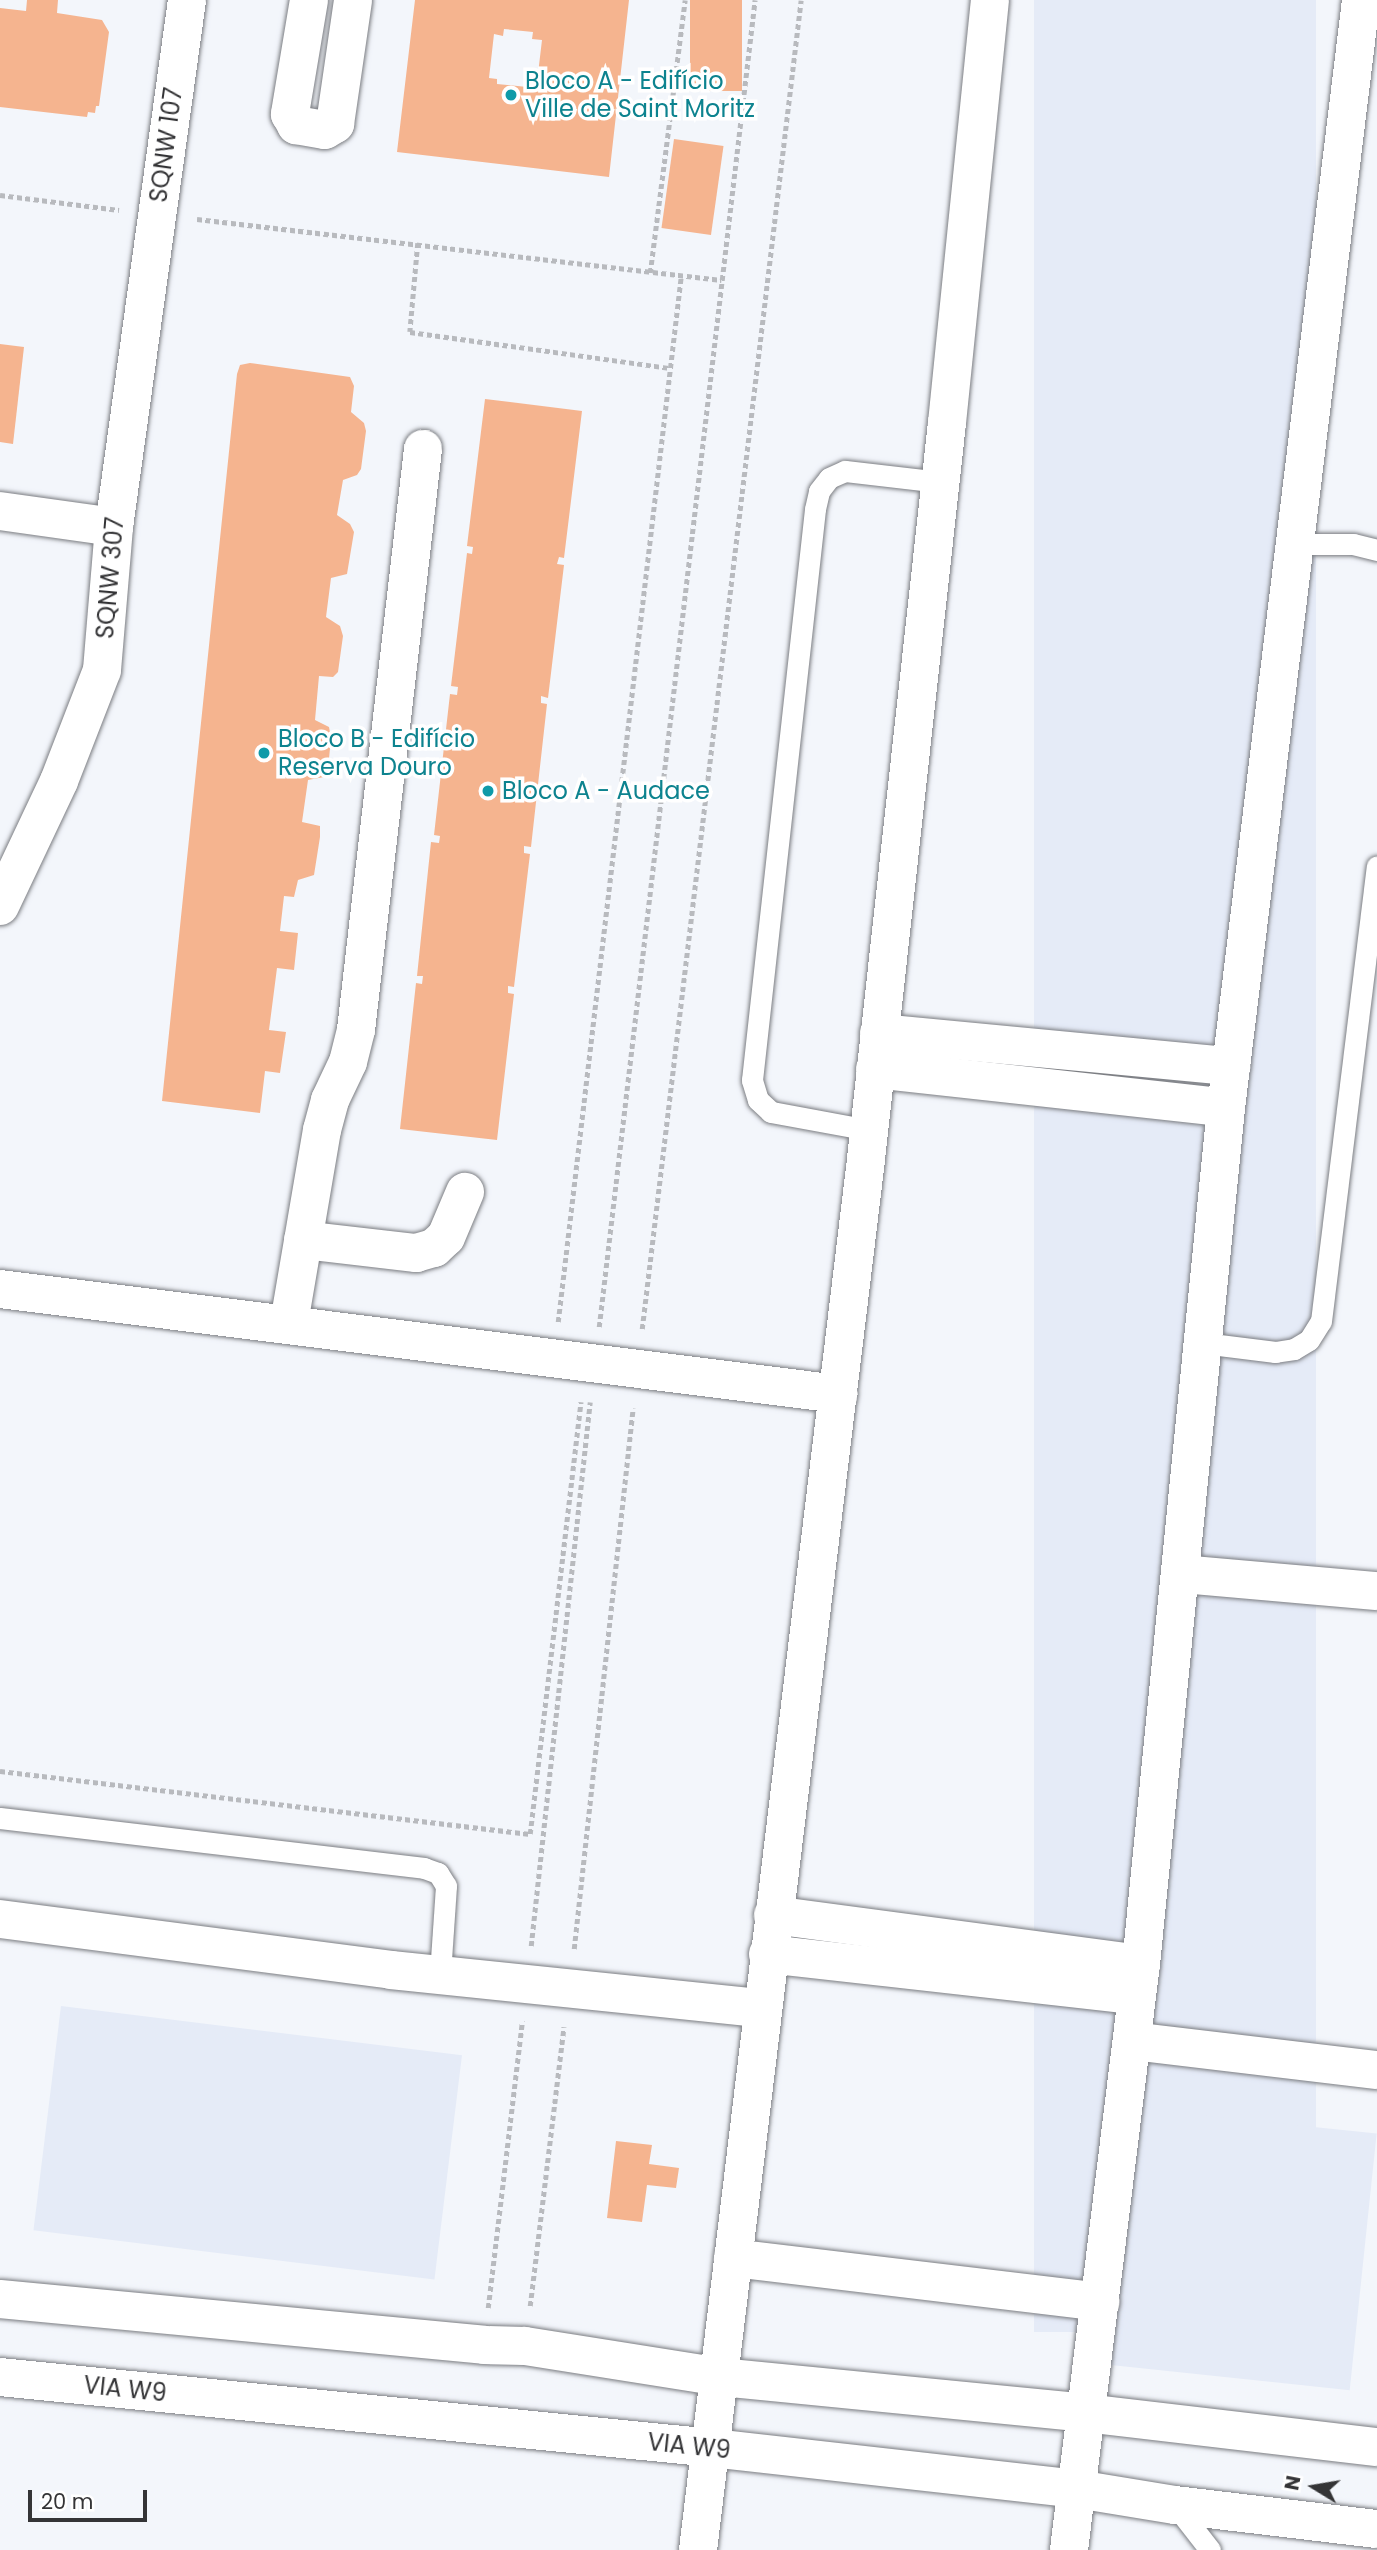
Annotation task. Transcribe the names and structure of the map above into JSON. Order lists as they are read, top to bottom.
{
  "streets": {
    "street": ["SQNW 107", "SQNW 307", "VIA W9"]
  },
  "crossings": [
    ["SQNW 107", "SQNW 307"]
  ],
  "places": ["Bloco A - Edifício Ville de Saint Moritz", "Bloco B - Edifício Reserva Douro", "Bloco A - Audace"],
  "scale_bar": "20 m",
  "north": "left"
}
